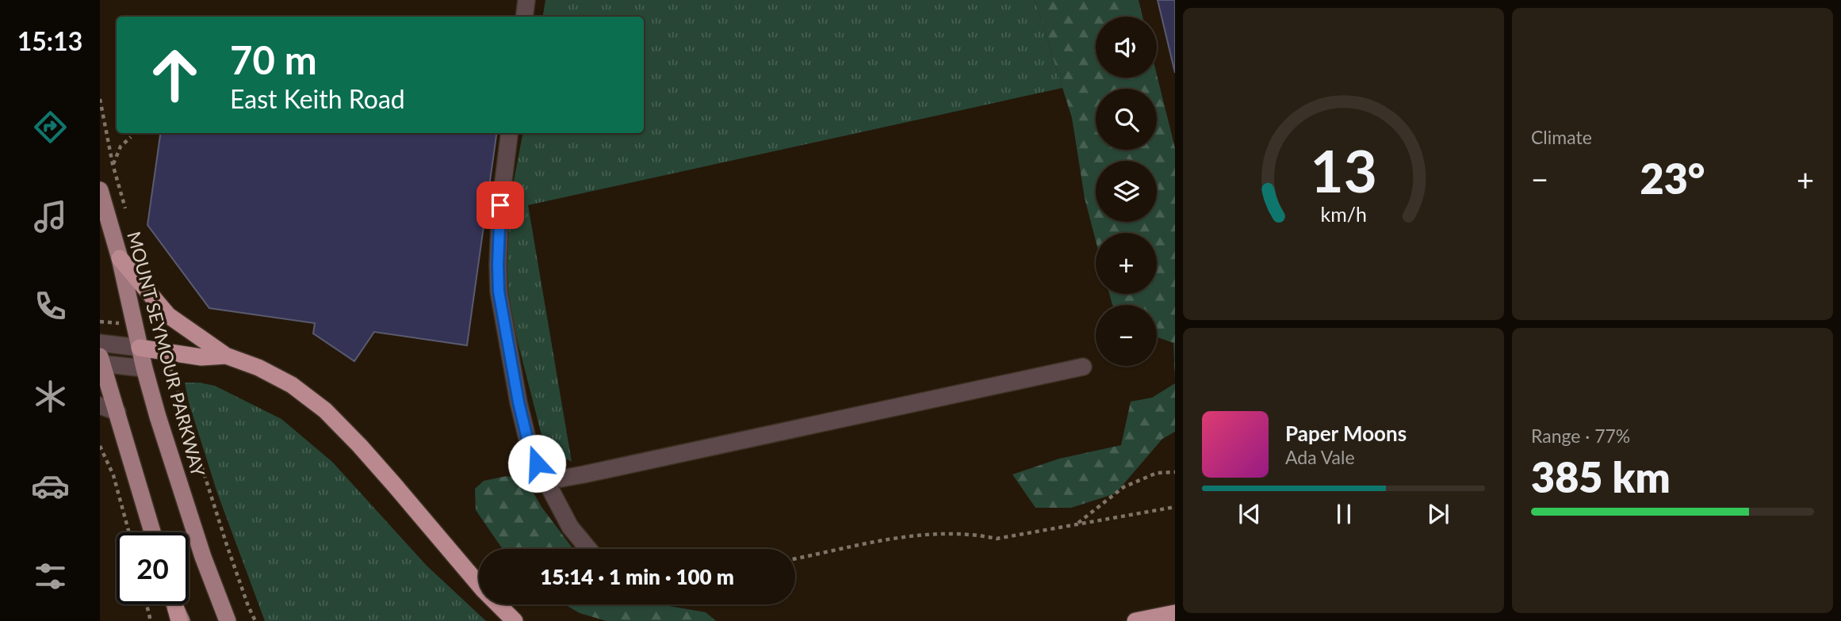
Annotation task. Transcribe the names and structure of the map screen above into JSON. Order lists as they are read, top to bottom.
{
  "streets": {
    "main road": ["MOUNT SEYMOUR PARKWAY"]
  },
  "page": {
    "tabs": "15:13",
    "tile": [
      "Climate",
      ["Range · 77%", "385 km"]
    ],
    "map_buttons": ["+", "−"],
    "turn": ["70 m", "East Keith Road"],
    "heat": ["−", "23°", "+"],
    "song": ["Paper Moons", "Ada Vale"],
    "limit": "20",
    "trip": "15:14 · 1 min · 100 m",
    "gauge": ["13", "km/h"]
  }
}
